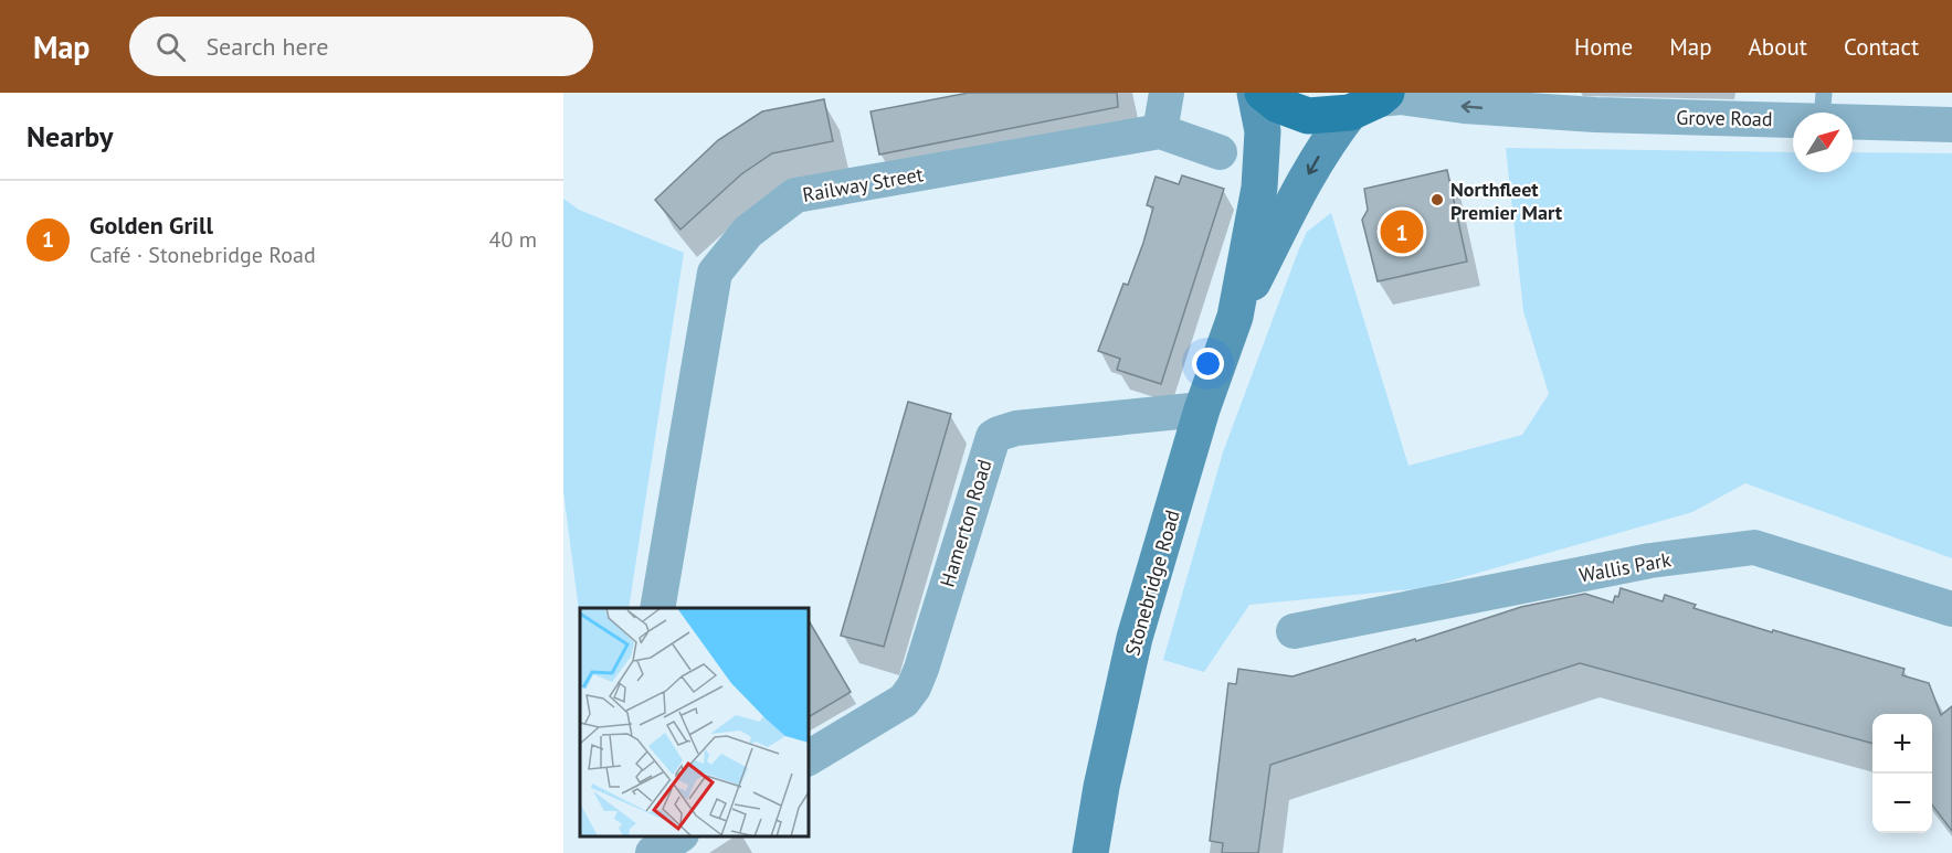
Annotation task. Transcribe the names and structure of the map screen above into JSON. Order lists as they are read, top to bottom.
{
  "streets": {
    "main road": ["Stonebridge Road"],
    "street": [
      "Grove Road",
      "Railway Street",
      "Hamerton Road",
      "Wallis Park"
    ]
  },
  "crossings": [
    ["Grove Road", "Stonebridge Road"],
    ["Hamerton Road", "Stonebridge Road"]
  ],
  "places": ["Northfleet Premier Mart"],
  "north": "top right",
  "page": {
    "header": "Map",
    "search": "Search here",
    "nav": [
      "Home",
      "Map",
      "About",
      "Contact"
    ],
    "heading": "Nearby",
    "list": [
      {
        "mark": "1",
        "name": "Golden Grill",
        "note": "Café · Stonebridge Road",
        "value": "40 m"
      }
    ],
    "pins": "1",
    "map_buttons": ["+", "−"]
  }
}
